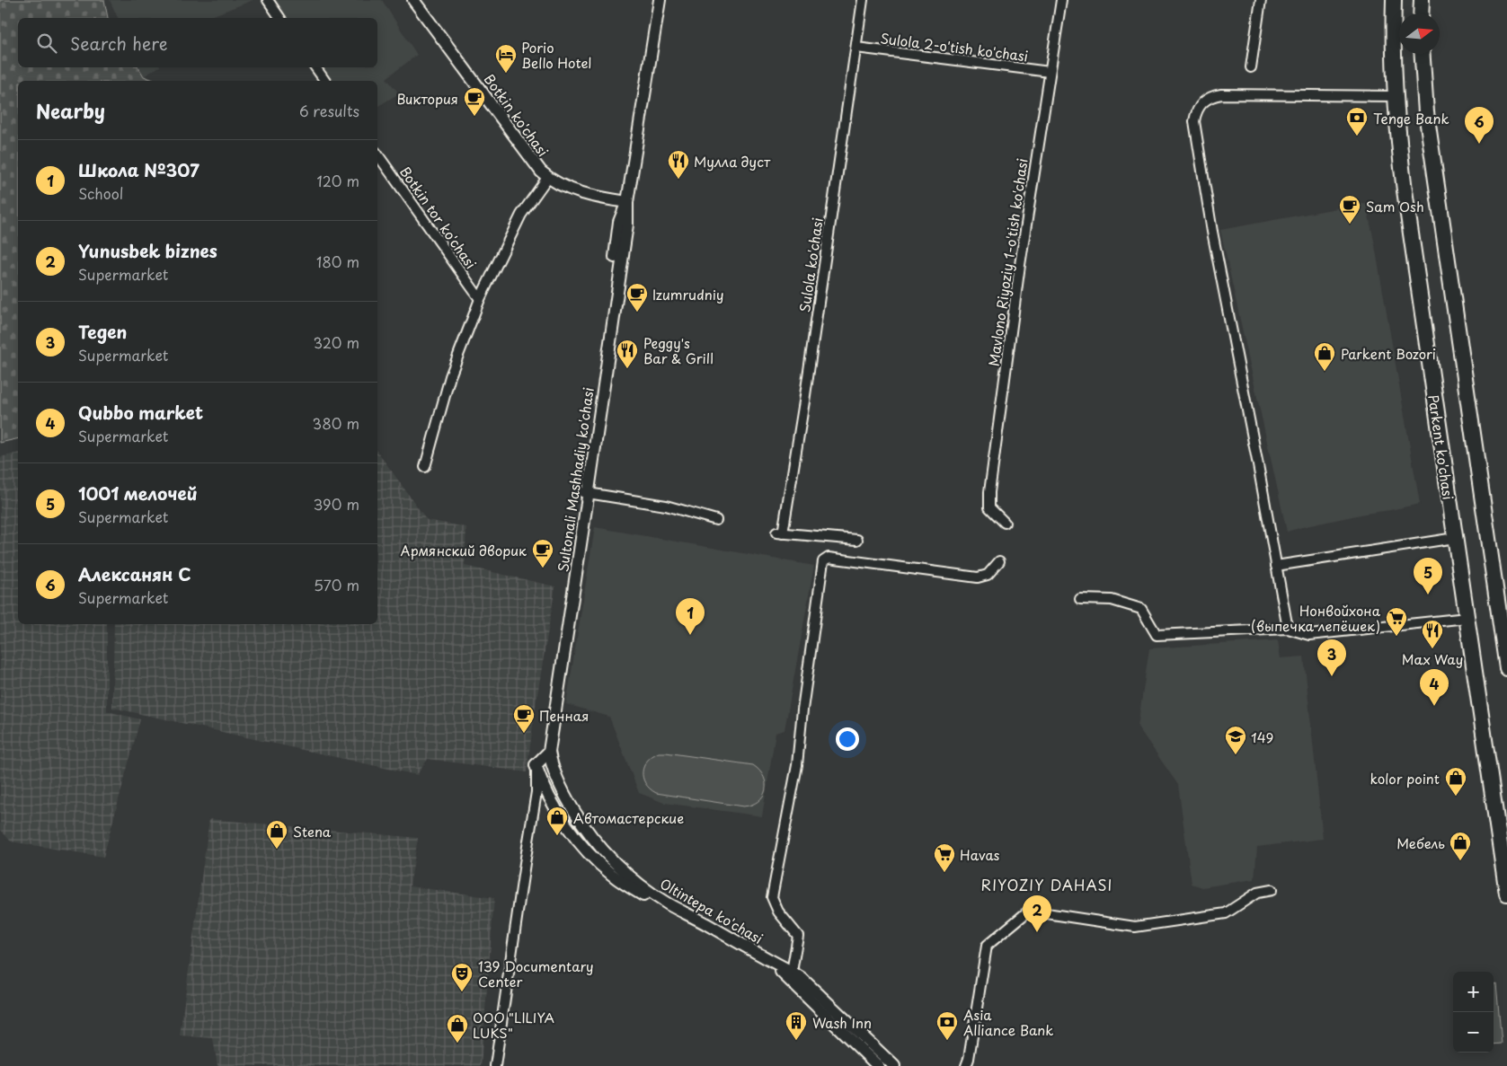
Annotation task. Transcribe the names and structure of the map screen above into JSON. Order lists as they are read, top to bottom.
{
  "streets": {
    "main road": ["Parkent ko'chasi"],
    "street": [
      "Sulola 2-o'tish ko'chasi",
      "Botkin ko'chasi",
      "Botkin tor ko'chasi",
      "Mavlono Riyoziy 1-o'tish ko'chasi",
      "Sulola ko'chasi",
      "Sultonali Mashhadiy ko'chasi",
      "Oltintepa ko'chasi"
    ]
  },
  "crossings": [
    ["Sulola 2-o'tish ko'chasi", "Mavlono Riyoziy 1-o'tish ko'chasi"],
    ["Sulola 2-o'tish ko'chasi", "Sulola ko'chasi"],
    ["Botkin ko'chasi", "Botkin tor ko'chasi"],
    ["Botkin ko'chasi", "Sultonali Mashhadiy ko'chasi"],
    ["Sultonali Mashhadiy ko'chasi", "Oltintepa ko'chasi"]
  ],
  "districts": ["RIYOZIY DAHASI"],
  "places": {
    "hotel": ["Porio Bello Hotel"],
    "cafe": [
      "Виктория",
      "Sam Osh",
      "Izumrudniy",
      "Армянский дворик",
      "Пенная"
    ],
    "bank": ["Tenge Bank", "Asia Alliance Bank"],
    "restaurant": ["Мулла дуст", "Peggy's Bar & Grill", "Max Way"],
    "shop": [
      "Parkent Bozori",
      "kolor point",
      "Автомастерские",
      "Stena",
      "Мебель",
      "OOO \"LILIYA LUKS\""
    ],
    "supermarket": ["Нонвойхона (выпечка лепёшек)", "Havas"],
    "school or university": ["149"],
    "theatre": ["139 Documentary Center"],
    "building": ["Wash Inn"]
  },
  "north": "right",
  "page": {
    "search": "Search here",
    "heading": ["Nearby", "6 results"],
    "pins": [
      "6",
      "5",
      "1",
      "3",
      "4",
      "2"
    ],
    "list": [
      {
        "mark": "1",
        "name": "Школа №307",
        "note": "School",
        "value": "120 m"
      },
      {
        "mark": "2",
        "name": "Yunusbek biznes",
        "note": "Supermarket",
        "value": "180 m"
      },
      {
        "mark": "3",
        "name": "Tegen",
        "note": "Supermarket",
        "value": "320 m"
      },
      {
        "mark": "4",
        "name": "Qubbo market",
        "note": "Supermarket",
        "value": "380 m"
      },
      {
        "mark": "5",
        "name": "1001 мелочей",
        "note": "Supermarket",
        "value": "390 m"
      },
      {
        "mark": "6",
        "name": "Алексанян С",
        "note": "Supermarket",
        "value": "570 m"
      }
    ],
    "map_buttons": ["+", "−"]
  }
}
